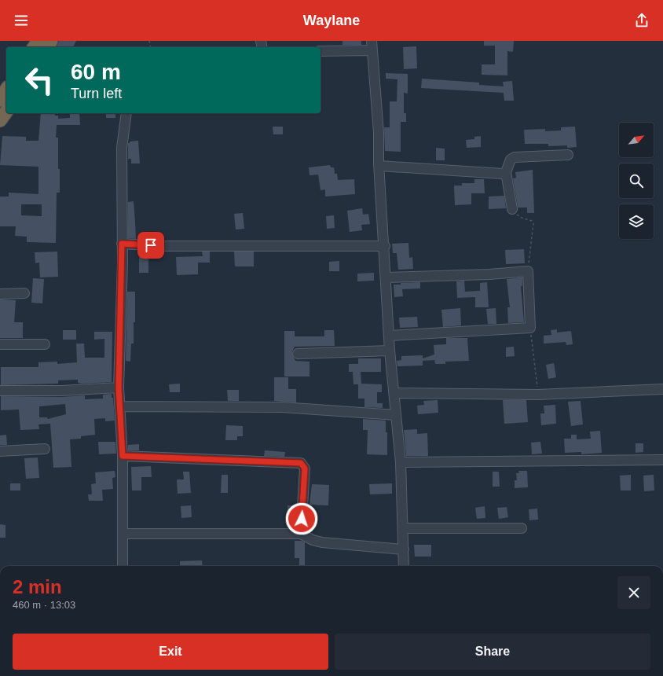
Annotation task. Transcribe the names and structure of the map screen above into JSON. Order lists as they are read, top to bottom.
{
  "north": "top right",
  "page": {
    "header": "Waylane",
    "turn": ["60 m", "Turn left"],
    "heading": ["2 min", "460 m · 13:03"],
    "buttons": ["Exit", "Share"]
  }
}
